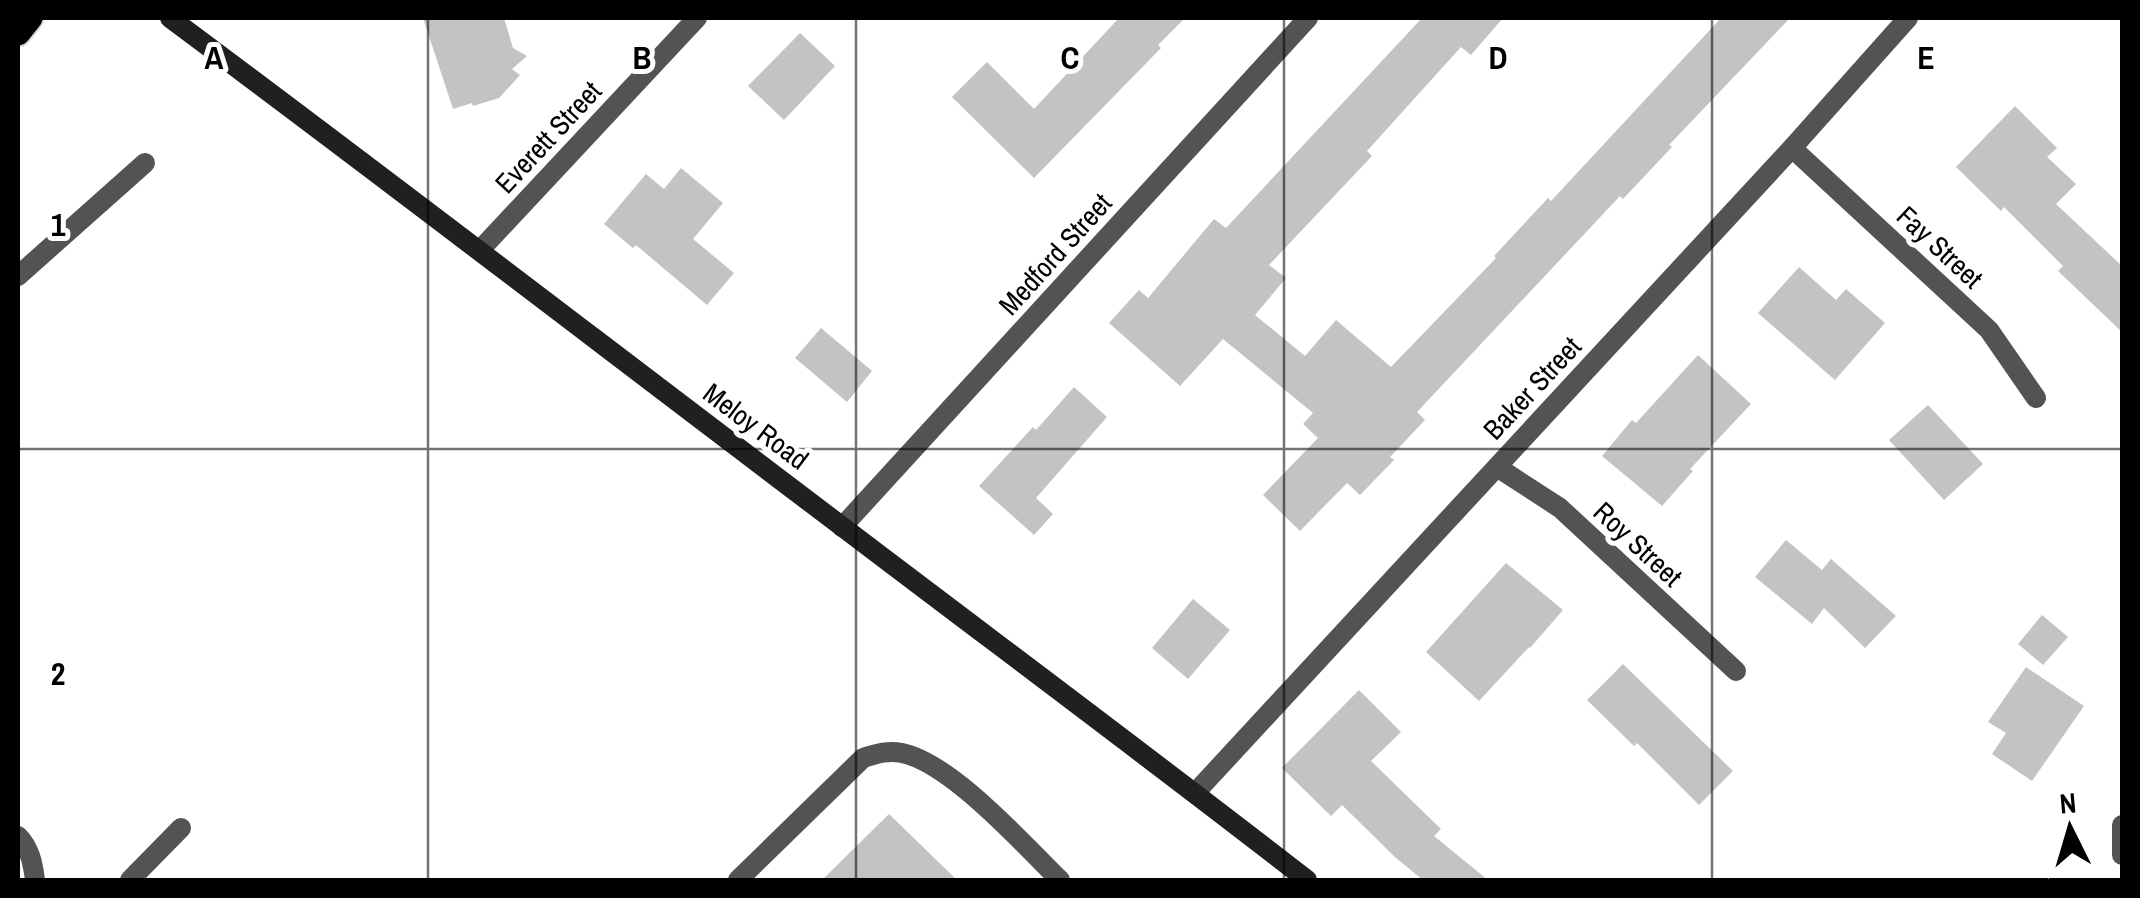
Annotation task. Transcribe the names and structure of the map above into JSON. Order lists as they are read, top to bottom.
{
  "streets": {
    "main road": ["Meloy Road"],
    "street": [
      "Everett Street",
      "Fay Street",
      "Medford Street",
      "Baker Street",
      "Roy Street"
    ]
  },
  "crossings": [
    ["Everett Street", "Meloy Road"],
    ["Fay Street", "Baker Street"],
    ["Medford Street", "Meloy Road"],
    ["Baker Street", "Meloy Road"],
    ["Baker Street", "Roy Street"]
  ],
  "north": "top",
  "grid": {
    "columns": [
      "A",
      "B",
      "C",
      "D",
      "E"
    ],
    "rows": ["1", "2"]
  }
}
